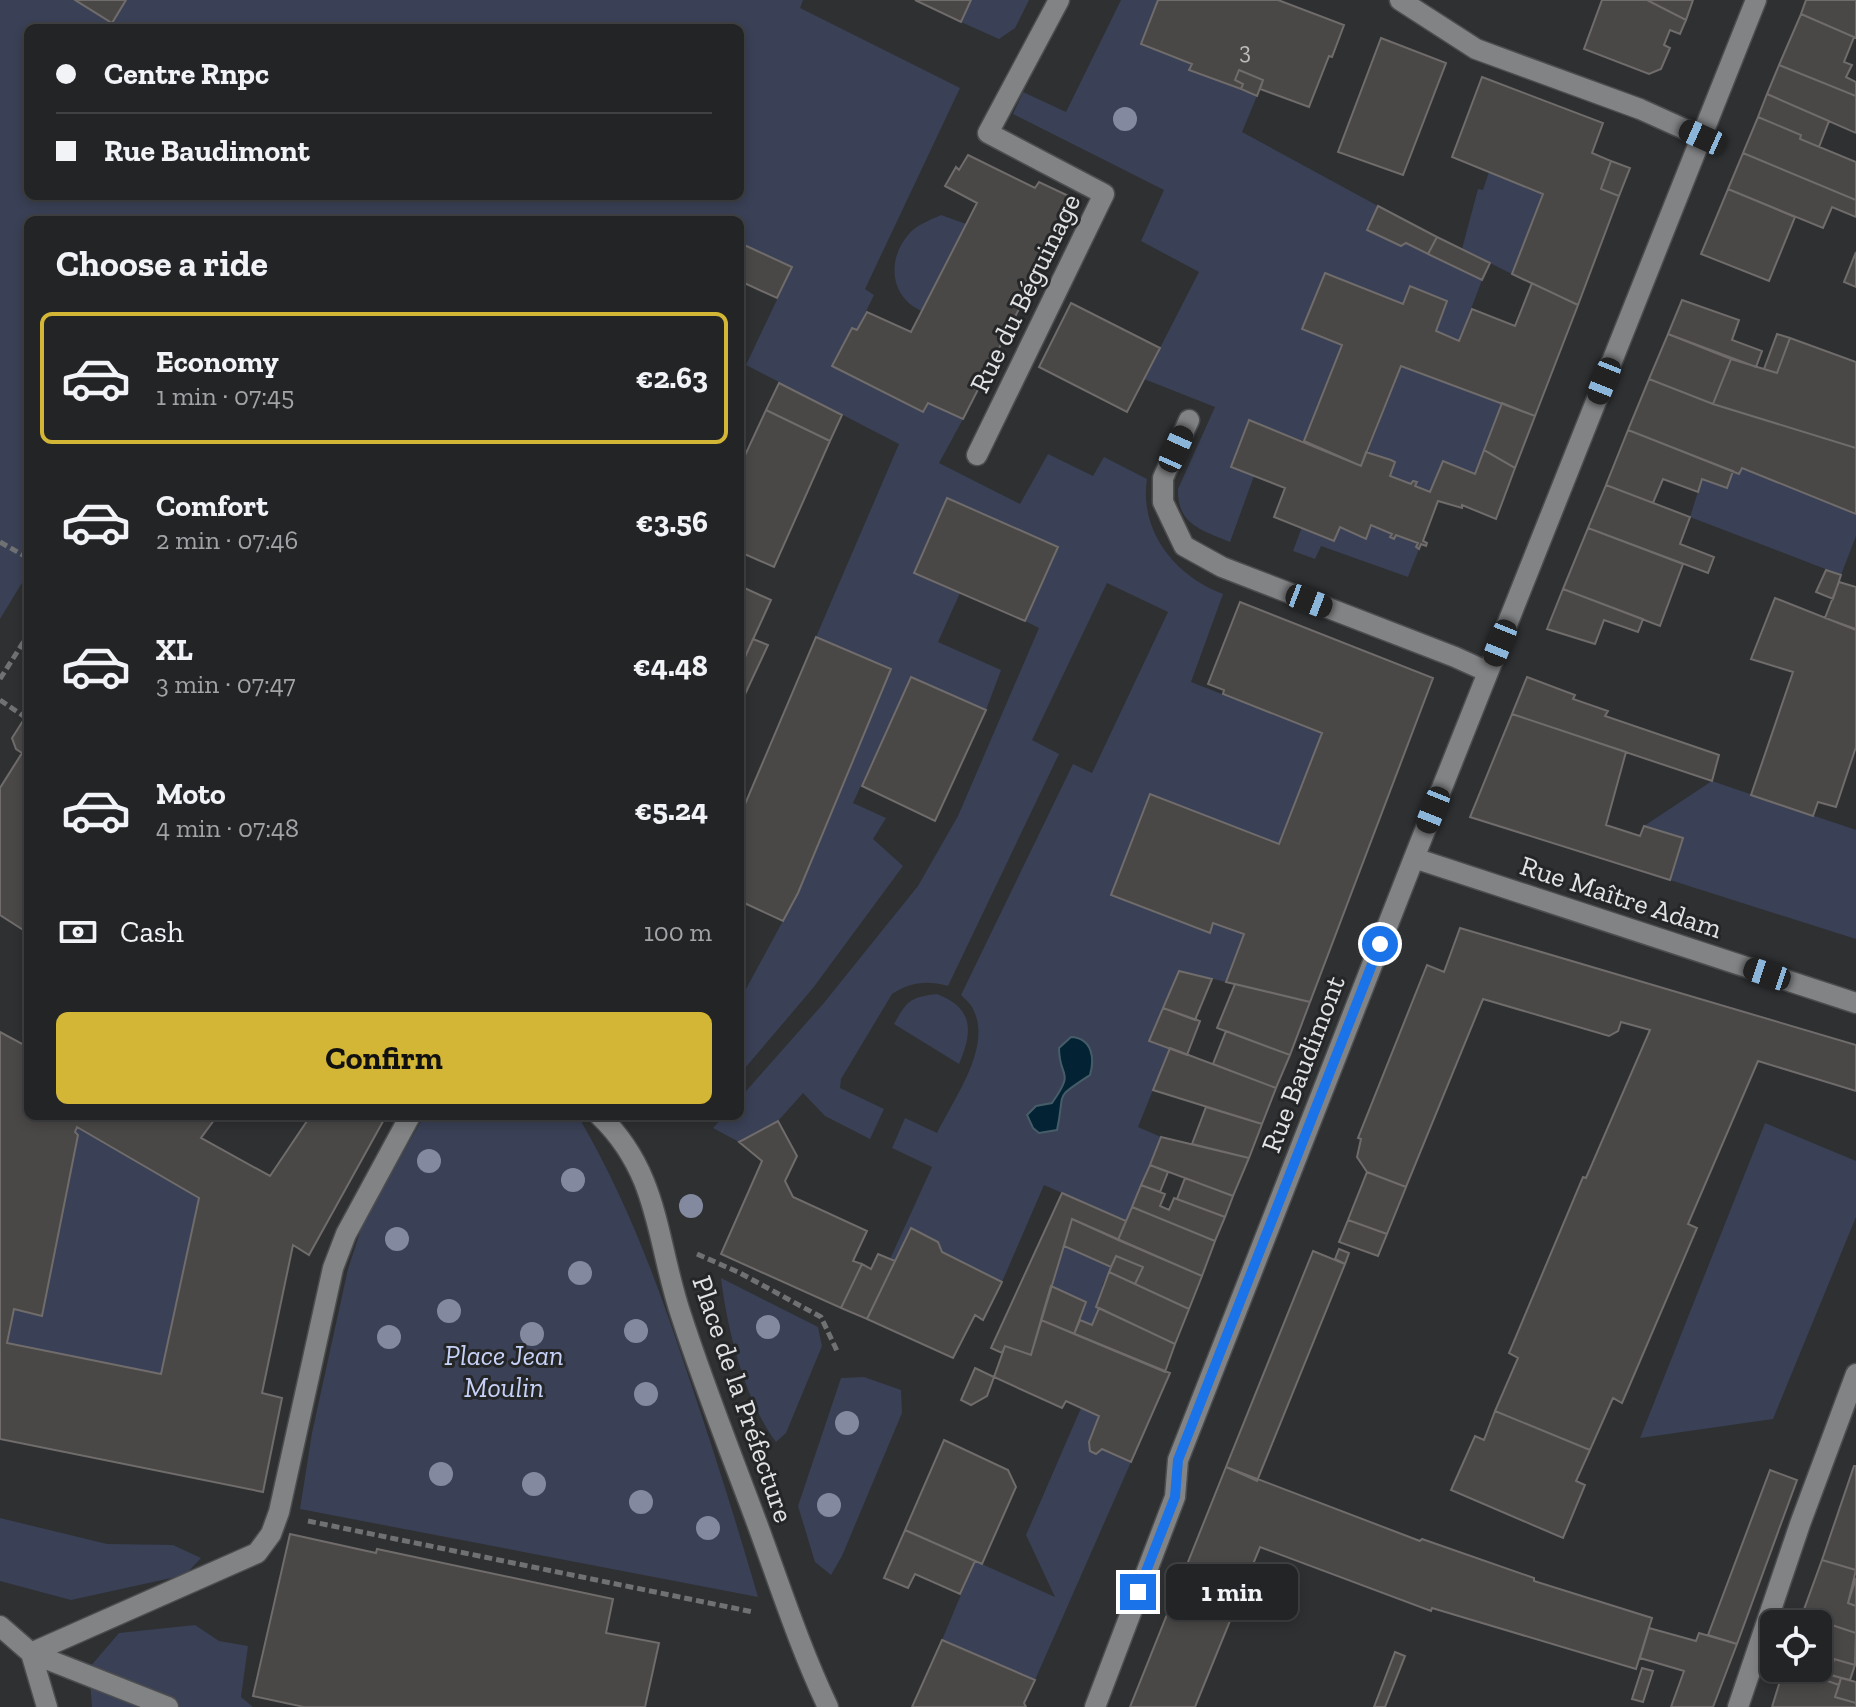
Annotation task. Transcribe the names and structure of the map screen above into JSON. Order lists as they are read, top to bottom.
{
  "streets": {
    "street": [
      "Rue du Béguinage",
      "Rue Maître Adam",
      "Rue Baudimont",
      "Place de la Préfecture"
    ]
  },
  "crossings": [
    ["Rue Maître Adam", "Rue Baudimont"]
  ],
  "parks": ["Place Jean Moulin"],
  "house_numbers": ["3"],
  "page": {
    "banner": ["Centre Rnpc", "Rue Baudimont"],
    "heading": "Choose a ride",
    "list": [
      {
        "name": "Economy",
        "note": "1 min · 07:45",
        "value": "€2.63"
      },
      {
        "name": "Comfort",
        "note": "2 min · 07:46",
        "value": "€3.56"
      },
      {
        "name": "XL",
        "note": "3 min · 07:47",
        "value": "€4.48"
      },
      {
        "name": "Moto",
        "note": "4 min · 07:48",
        "value": "€5.24"
      }
    ],
    "pay": ["Cash", "100 m"],
    "buttons": "Confirm",
    "bubble": "1 min"
  }
}
